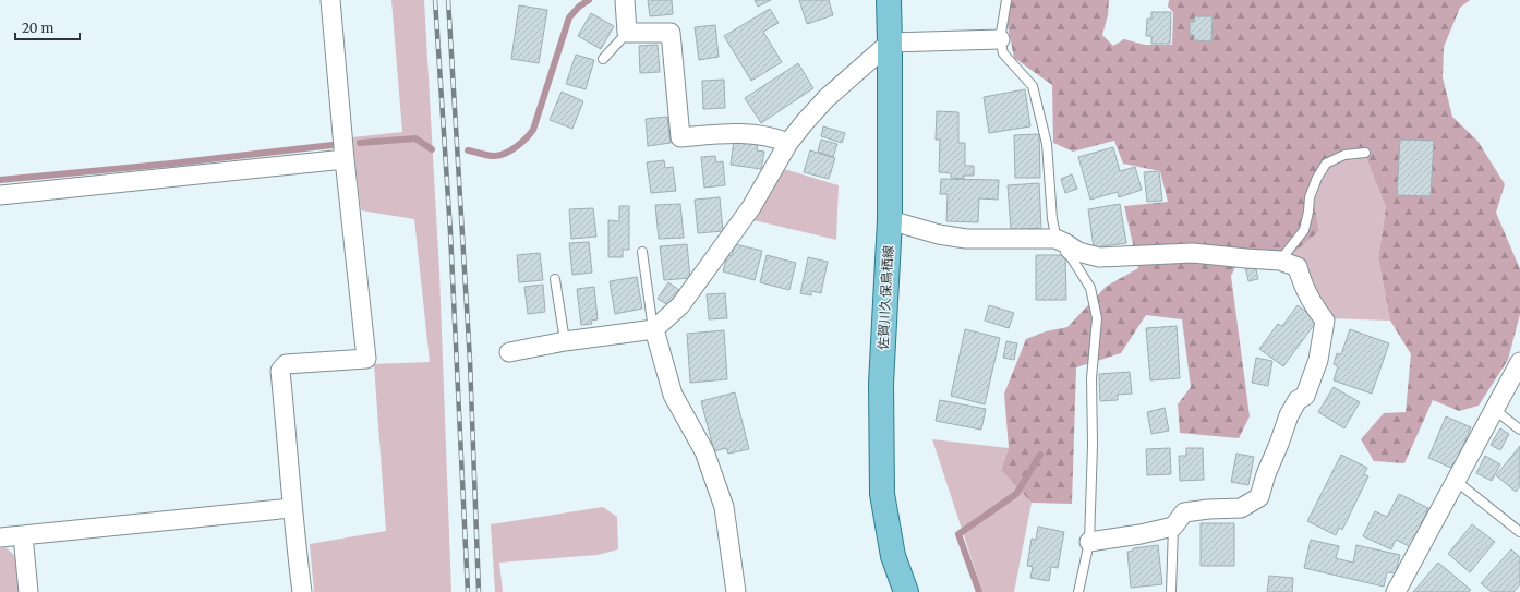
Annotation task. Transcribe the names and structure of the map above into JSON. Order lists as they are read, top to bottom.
{
  "streets": {
    "main road": ["佐賀川久保鳥栖線"]
  },
  "scale_bar": "20 m"
}
